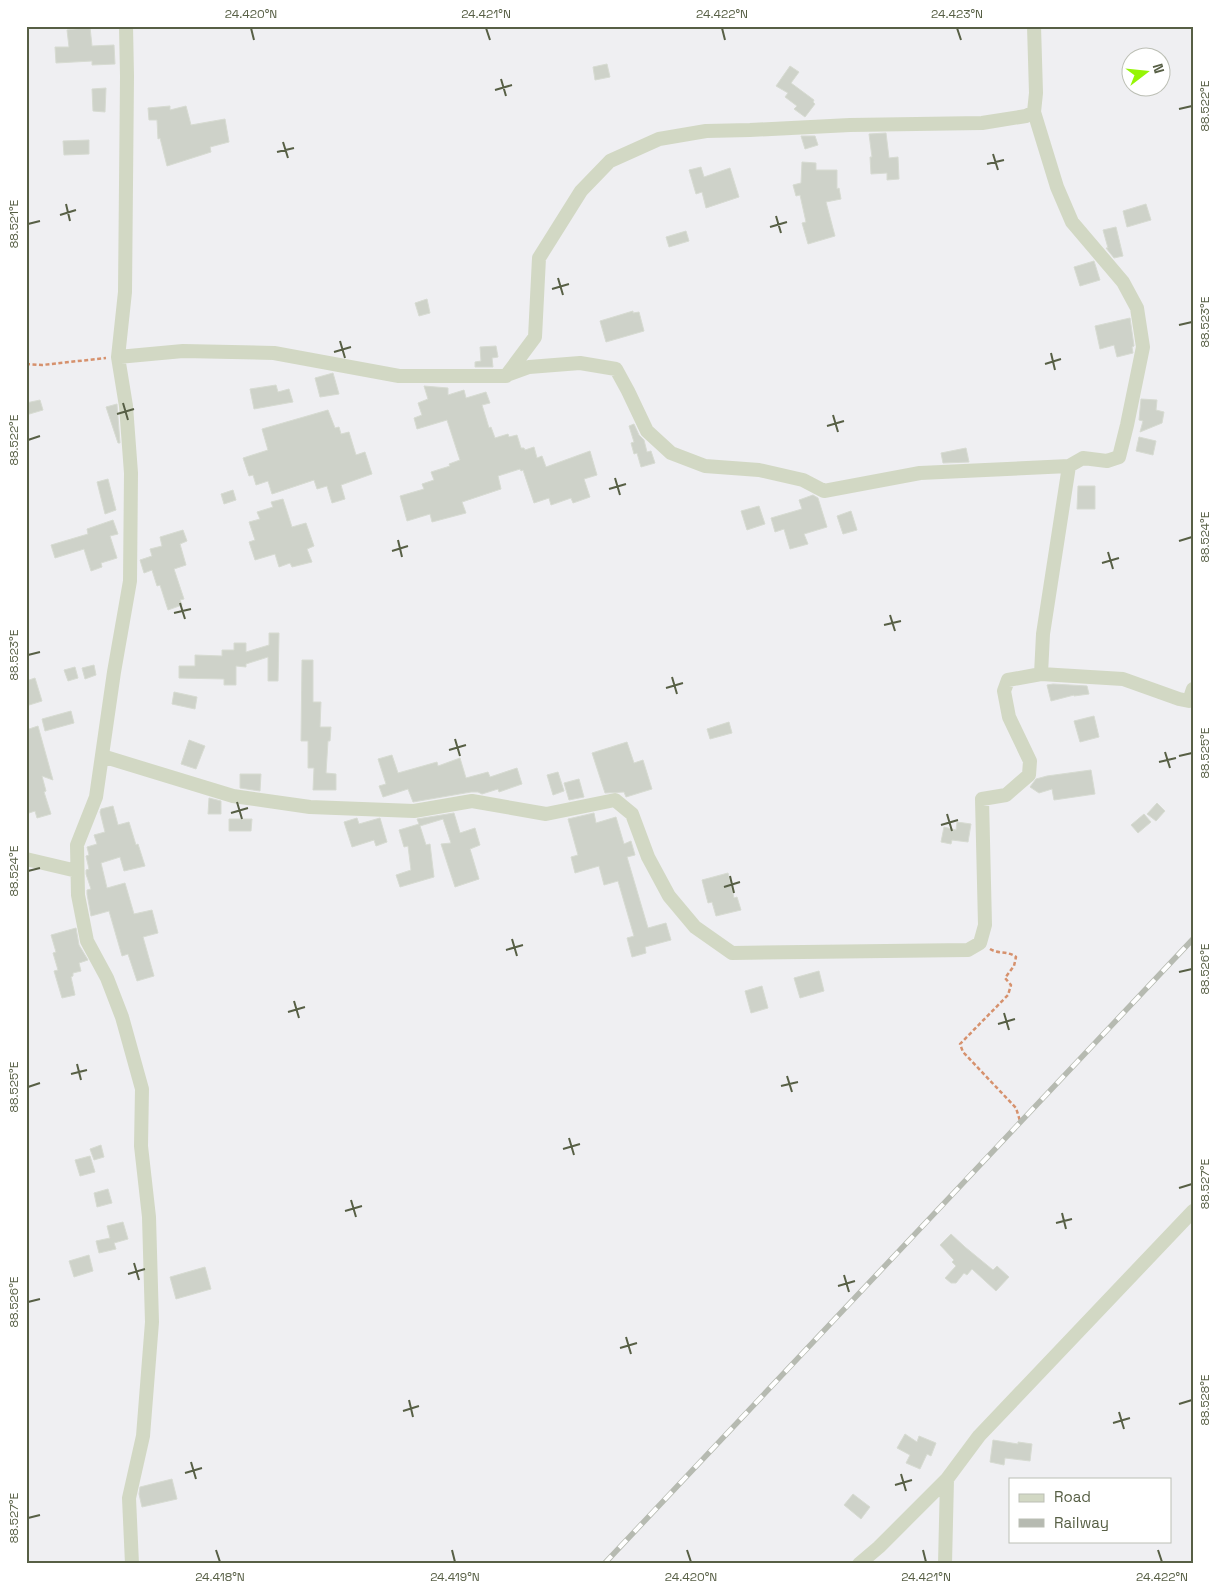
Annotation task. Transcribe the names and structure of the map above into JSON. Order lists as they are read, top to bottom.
{
  "legend": ["Road", "Railway"],
  "north": "right",
  "coordinates": [
    "24.420°N",
    "24.421°N",
    "24.422°N",
    "24.423°N",
    "88.522°E",
    "88.521°E",
    "88.523°E",
    "88.524°E",
    "88.525°E",
    "88.526°E",
    "88.527°E",
    "88.528°E",
    "24.418°N",
    "24.419°N"
  ]
}
